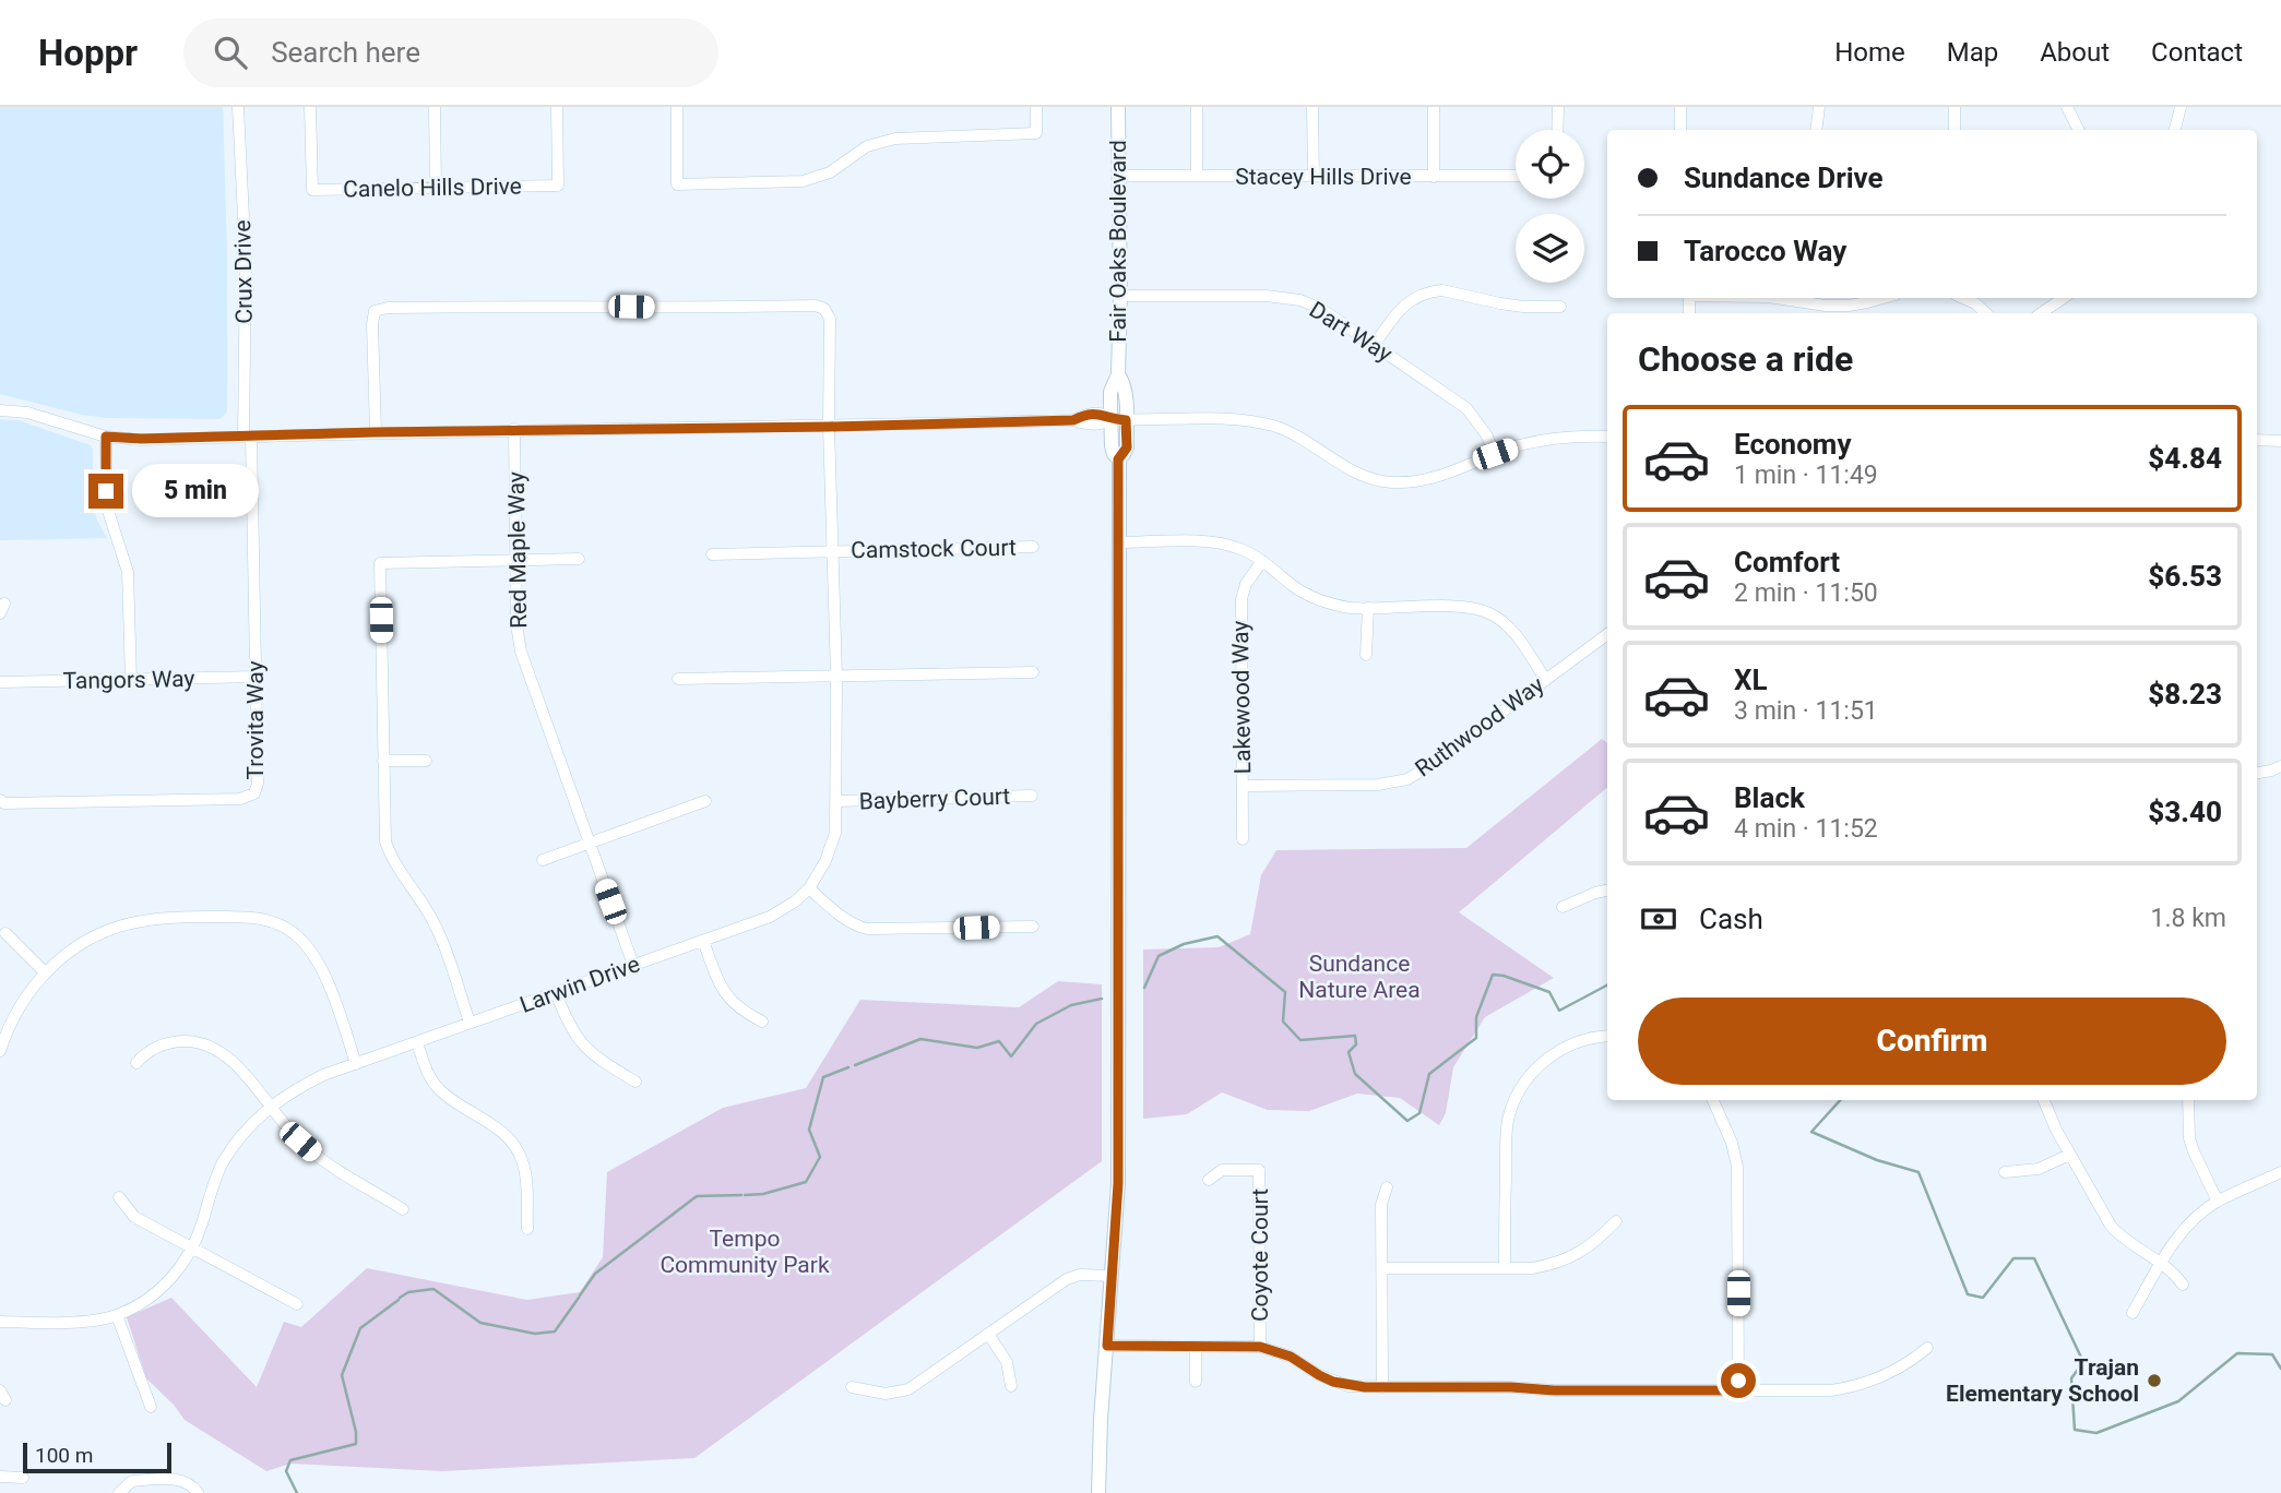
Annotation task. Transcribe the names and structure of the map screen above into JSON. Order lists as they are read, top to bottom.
{
  "streets": {
    "main road": ["Fair Oaks Boulevard"],
    "street": [
      "Stacey Hills Drive",
      "Canelo Hills Drive",
      "Crux Drive",
      "Dart Way",
      "Camstock Court",
      "Red Maple Way",
      "Tangors Way",
      "Lakewood Way",
      "Trovita Way",
      "Ruthwood Way",
      "Bayberry Court",
      "Larwin Drive",
      "Coyote Court"
    ]
  },
  "crossings": [
    ["Stacey Hills Drive", "Fair Oaks Boulevard"],
    ["Fair Oaks Boulevard", "Dart Way"],
    ["Crux Drive", "Trovita Way"],
    ["Camstock Court", "Larwin Drive"],
    ["Red Maple Way", "Larwin Drive"],
    ["Tangors Way", "Trovita Way"],
    ["Lakewood Way", "Ruthwood Way"],
    ["Bayberry Court", "Larwin Drive"]
  ],
  "parks": ["Sundance Nature Area", "Tempo Community Park"],
  "places": ["Trajan Elementary School"],
  "scale_bar": "100 m",
  "page": {
    "header": "Hoppr",
    "search": "Search here",
    "nav": [
      "Home",
      "Map",
      "About",
      "Contact"
    ],
    "banner": ["Sundance Drive", "Tarocco Way"],
    "heading": "Choose a ride",
    "list": [
      {
        "name": "Economy",
        "note": "1 min · 11:49",
        "value": "$4.84"
      },
      {
        "name": "Comfort",
        "note": "2 min · 11:50",
        "value": "$6.53"
      },
      {
        "name": "XL",
        "note": "3 min · 11:51",
        "value": "$8.23"
      },
      {
        "name": "Black",
        "note": "4 min · 11:52",
        "value": "$3.40"
      }
    ],
    "bubble": "5 min",
    "pay": ["Cash", "1.8 km"],
    "buttons": "Confirm",
    "scale": "100 m"
  }
}
